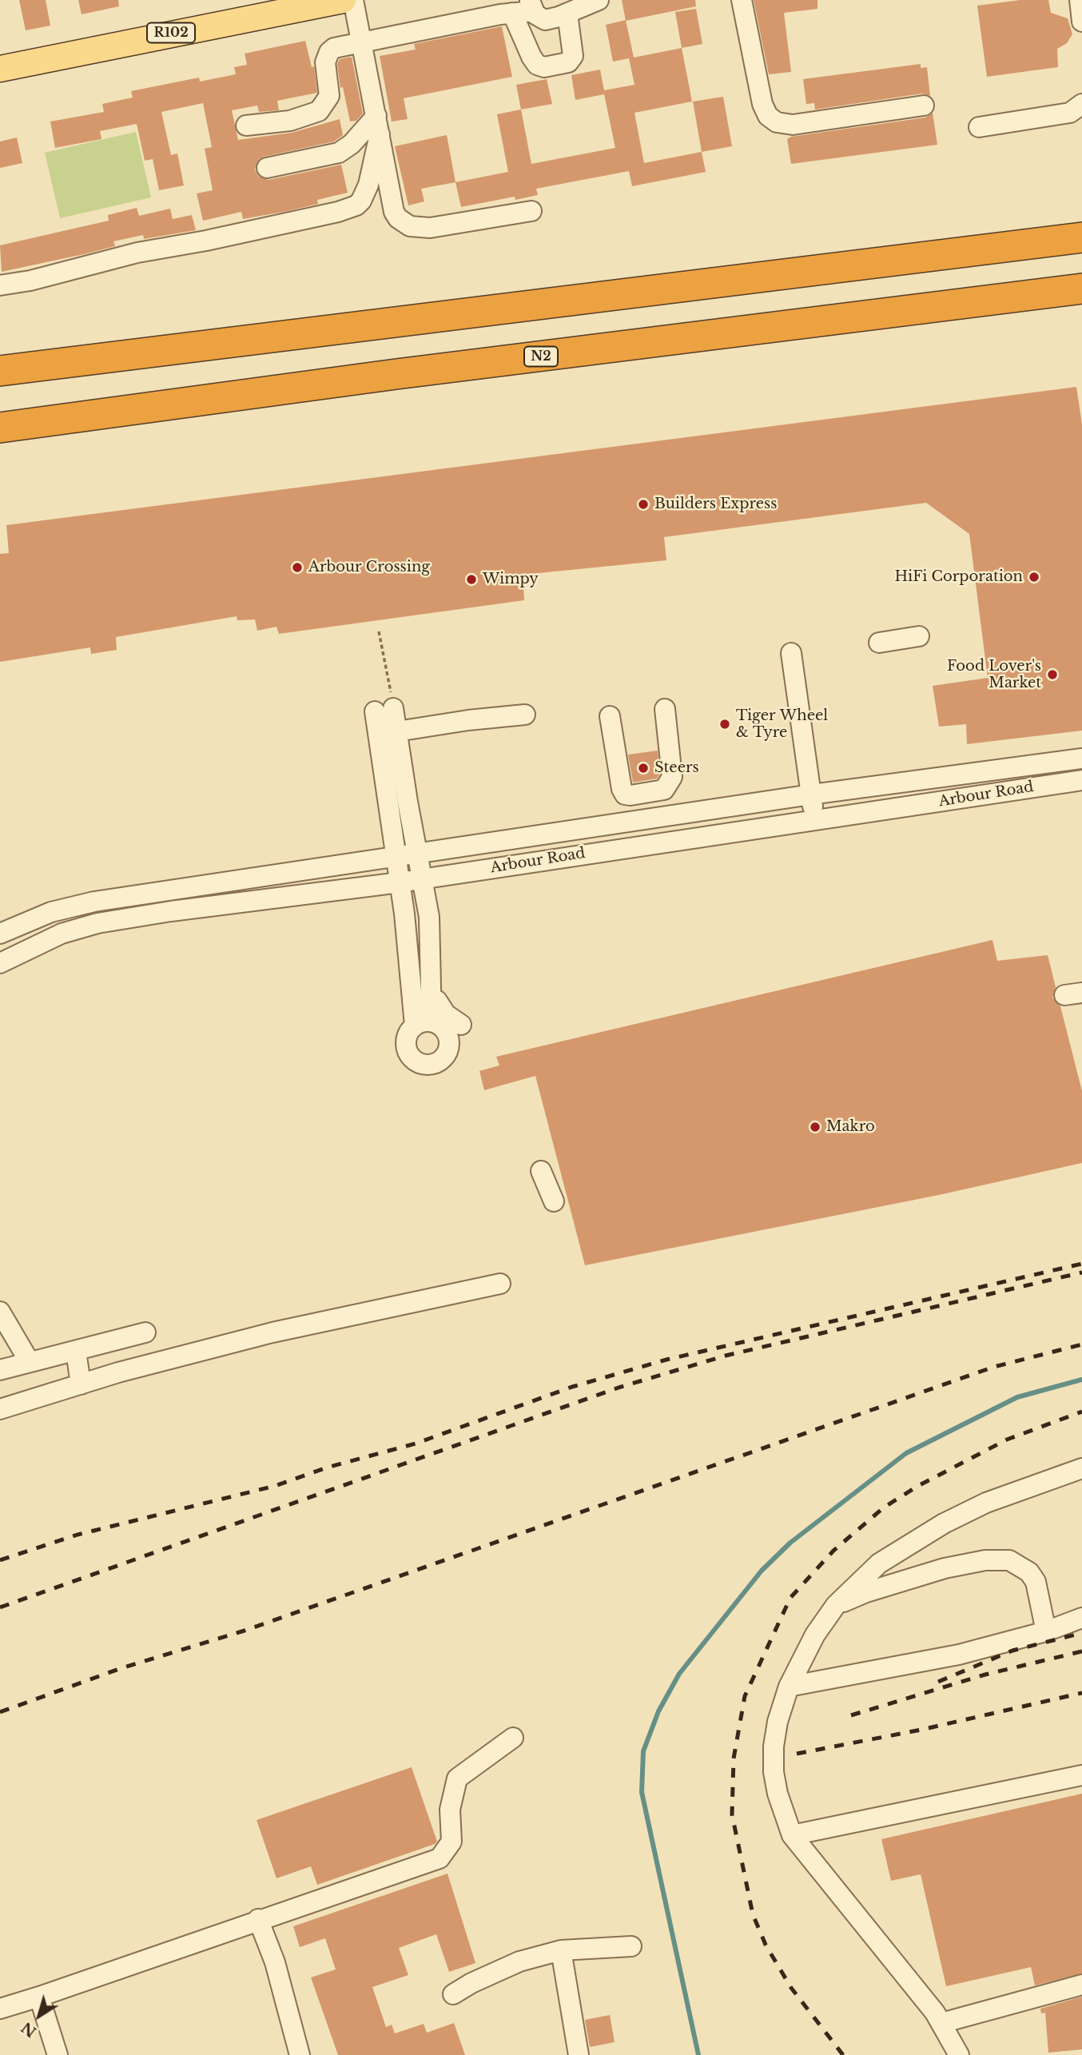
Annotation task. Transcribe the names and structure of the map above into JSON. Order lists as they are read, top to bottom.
{
  "streets": {
    "highway": ["N2"],
    "main road": ["R102"],
    "street": ["Arbour Road"]
  },
  "places": [
    "Builders Express",
    "Arbour Crossing",
    "HiFi Corporation",
    "Wimpy",
    "Food Lover's Market",
    "Tiger Wheel & Tyre",
    "Steers",
    "Makro"
  ],
  "north": "bottom left"
}
